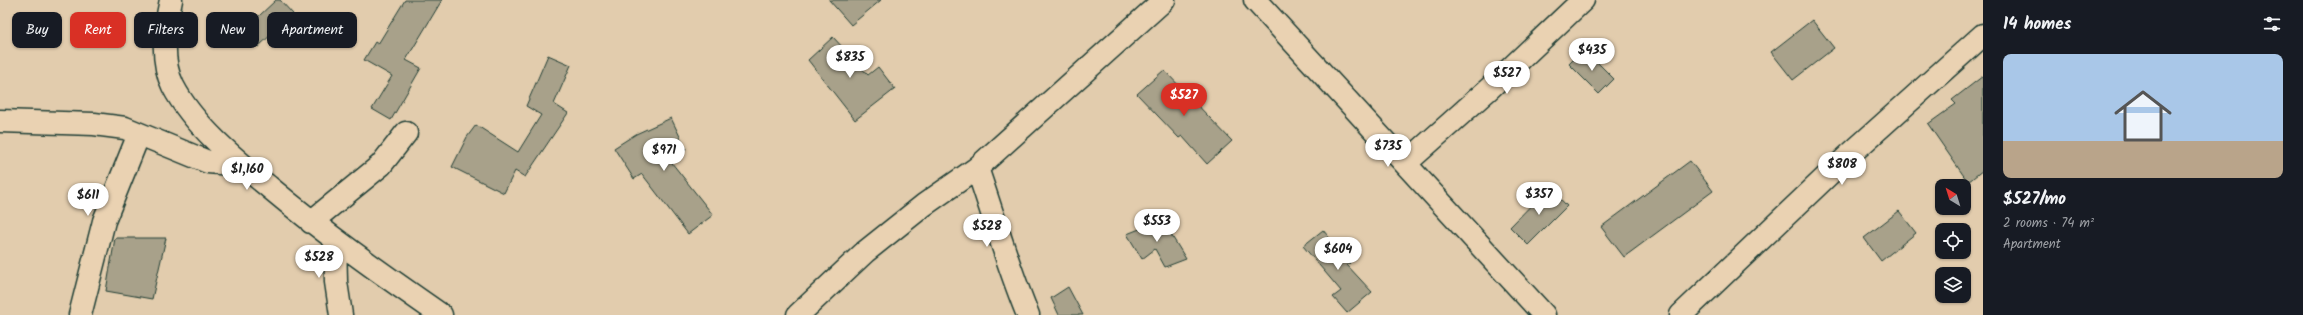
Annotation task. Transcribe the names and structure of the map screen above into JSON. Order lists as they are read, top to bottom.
{
  "north": "top left",
  "page": {
    "heading": "14 homes",
    "chip": [
      "Buy",
      "Rent",
      "Filters",
      "New",
      "Apartment"
    ],
    "price": [
      "$435",
      "$835",
      "$527",
      "$527",
      "$735",
      "$971",
      "$808",
      "$1,160",
      "$357",
      "$611",
      "$553",
      "$528",
      "$604",
      "$528"
    ],
    "list": [
      {
        "name": "$527/mo",
        "note": "2 rooms · 74 m² · Apartment"
      }
    ]
  }
}
